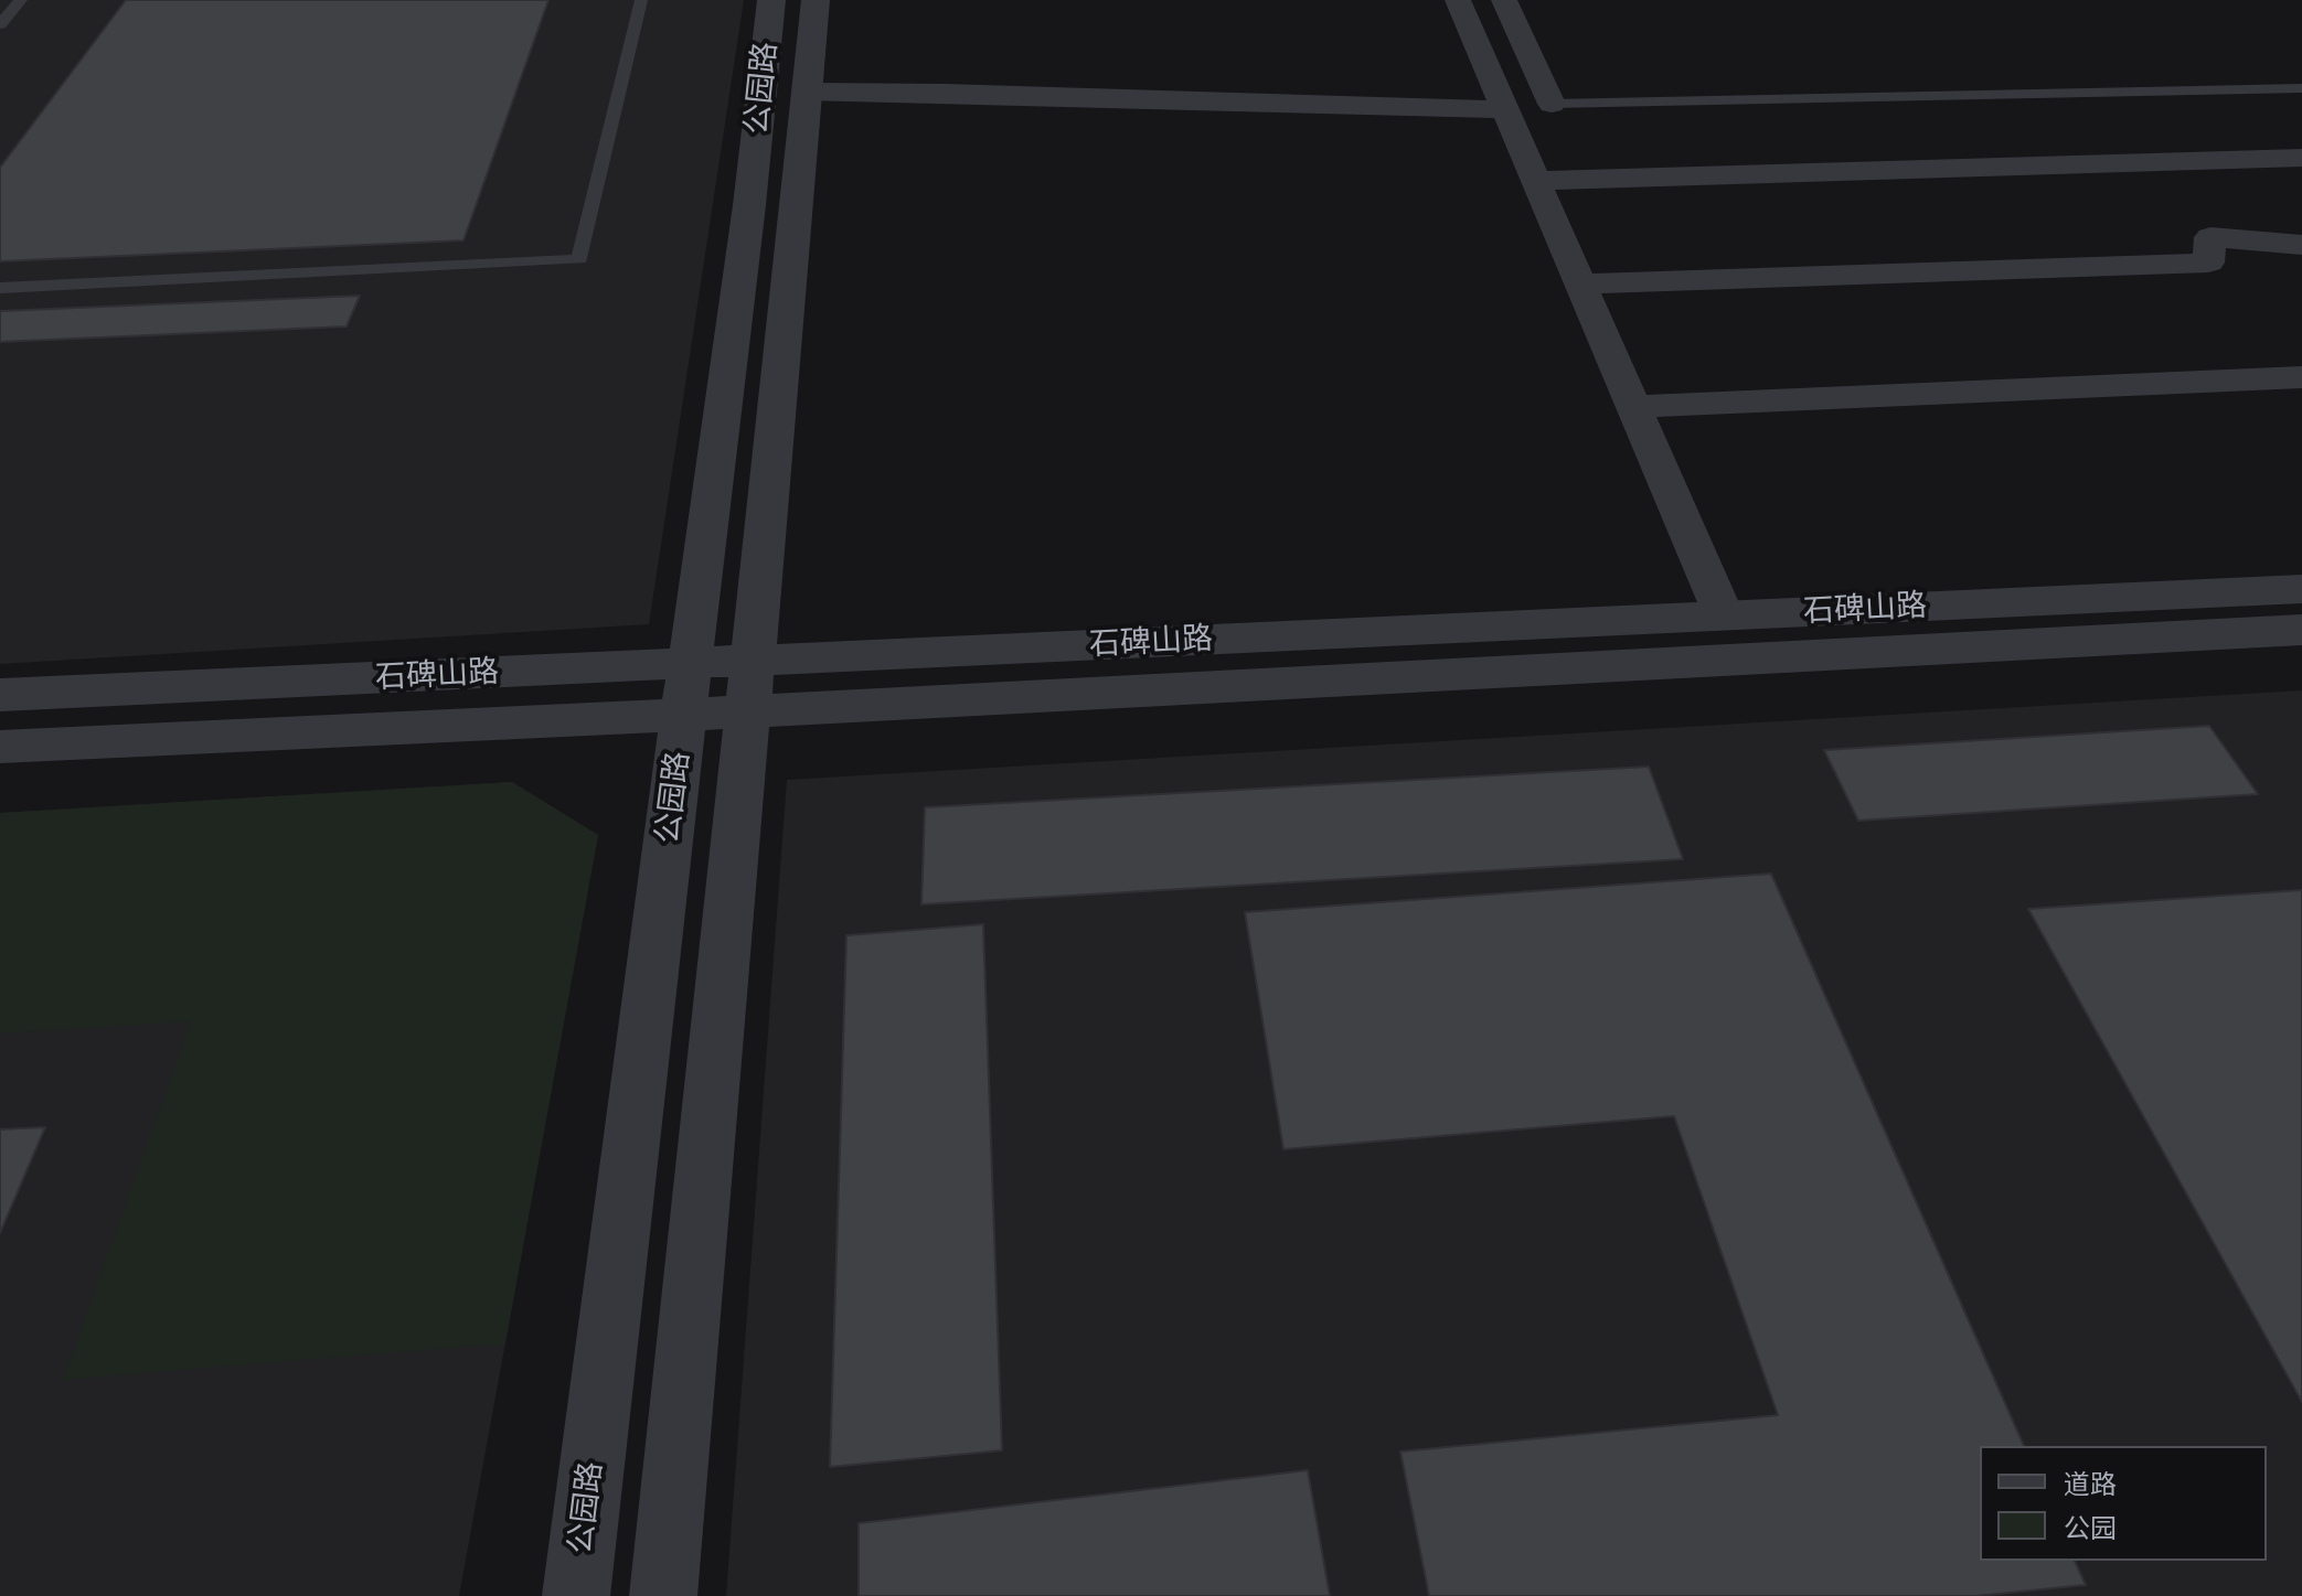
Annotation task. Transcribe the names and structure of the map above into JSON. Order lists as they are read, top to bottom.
{
  "streets": {
    "street": ["公园路", "石碑山路"]
  },
  "crossings": [
    ["公园路", "石碑山路"]
  ],
  "legend": ["道路", "公园"]
}
